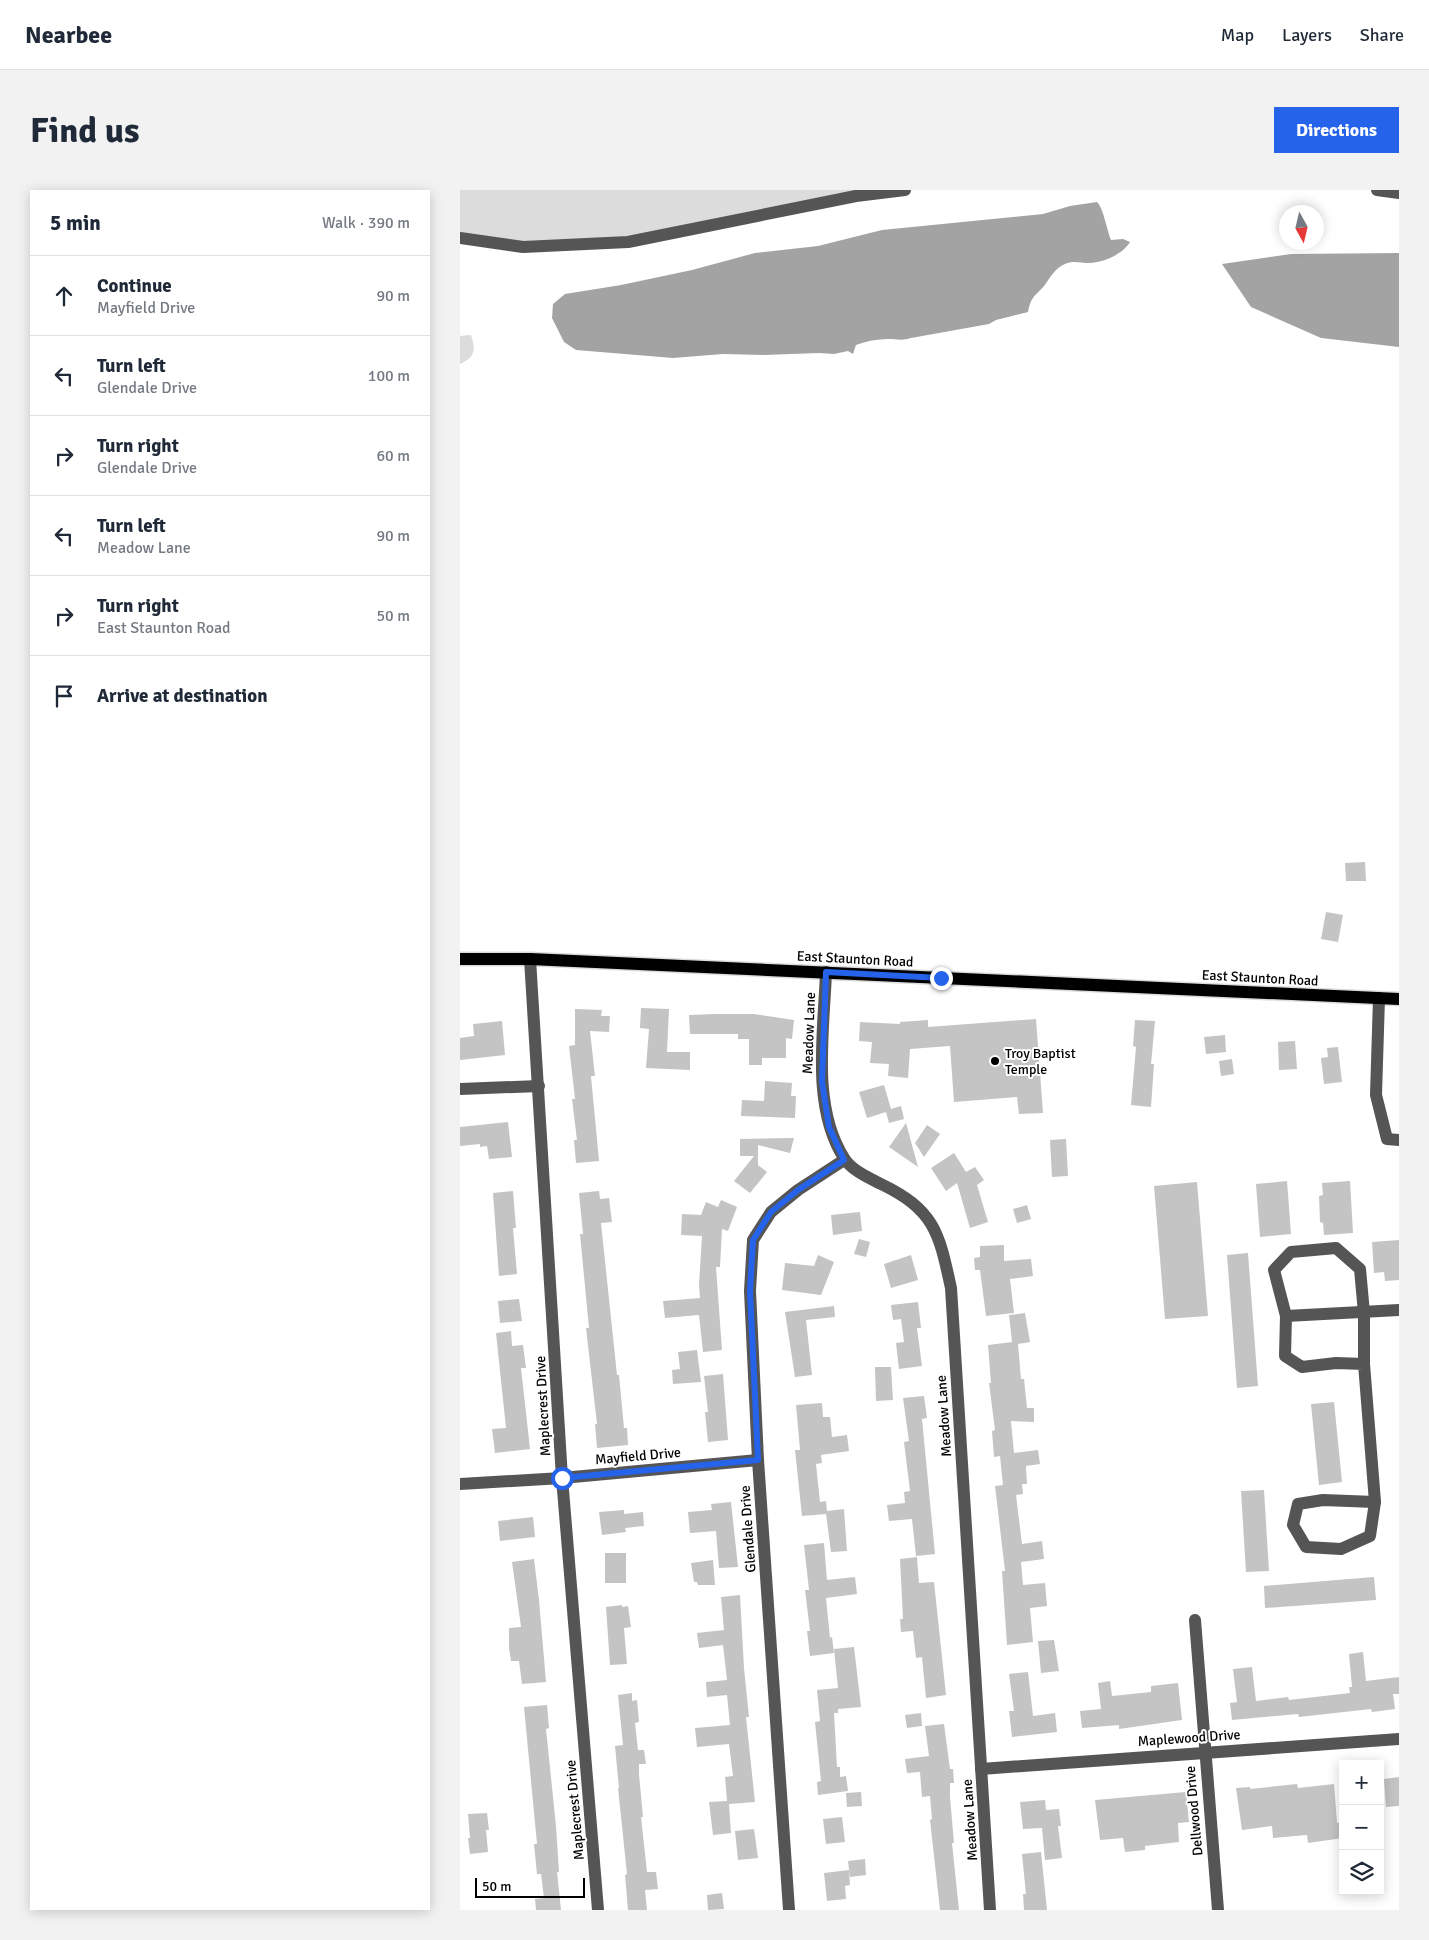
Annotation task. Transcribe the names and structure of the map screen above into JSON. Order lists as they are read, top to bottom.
{
  "streets": {
    "main road": ["East Staunton Road"],
    "street": [
      "Meadow Lane",
      "Maplecrest Drive",
      "Mayfield Drive",
      "Glendale Drive",
      "Maplewood Drive",
      "Dellwood Drive"
    ]
  },
  "crossings": [
    ["East Staunton Road", "Meadow Lane"],
    ["East Staunton Road", "Maplecrest Drive"],
    ["Meadow Lane", "Glendale Drive"],
    ["Meadow Lane", "Maplewood Drive"],
    ["Maplecrest Drive", "Mayfield Drive"],
    ["Mayfield Drive", "Glendale Drive"],
    ["Maplewood Drive", "Dellwood Drive"]
  ],
  "places": ["Troy Baptist Temple"],
  "scale_bar": "50 m",
  "north": "bottom",
  "page": {
    "header": "Nearbee",
    "nav": ["Map", "Layers", "Share"],
    "buttons": "Directions",
    "title": "Find us",
    "heading": ["5 min", "Walk · 390 m"],
    "list": [
      ["Continue", "Mayfield Drive", "90 m"],
      ["Turn left", "Glendale Drive", "100 m"],
      ["Turn right", "Glendale Drive", "60 m"],
      ["Turn left", "Meadow Lane", "90 m"],
      ["Turn right", "East Staunton Road", "50 m"],
      "Arrive at destination"
    ],
    "map_buttons": ["+", "−"],
    "scale": "50 m"
  }
}
